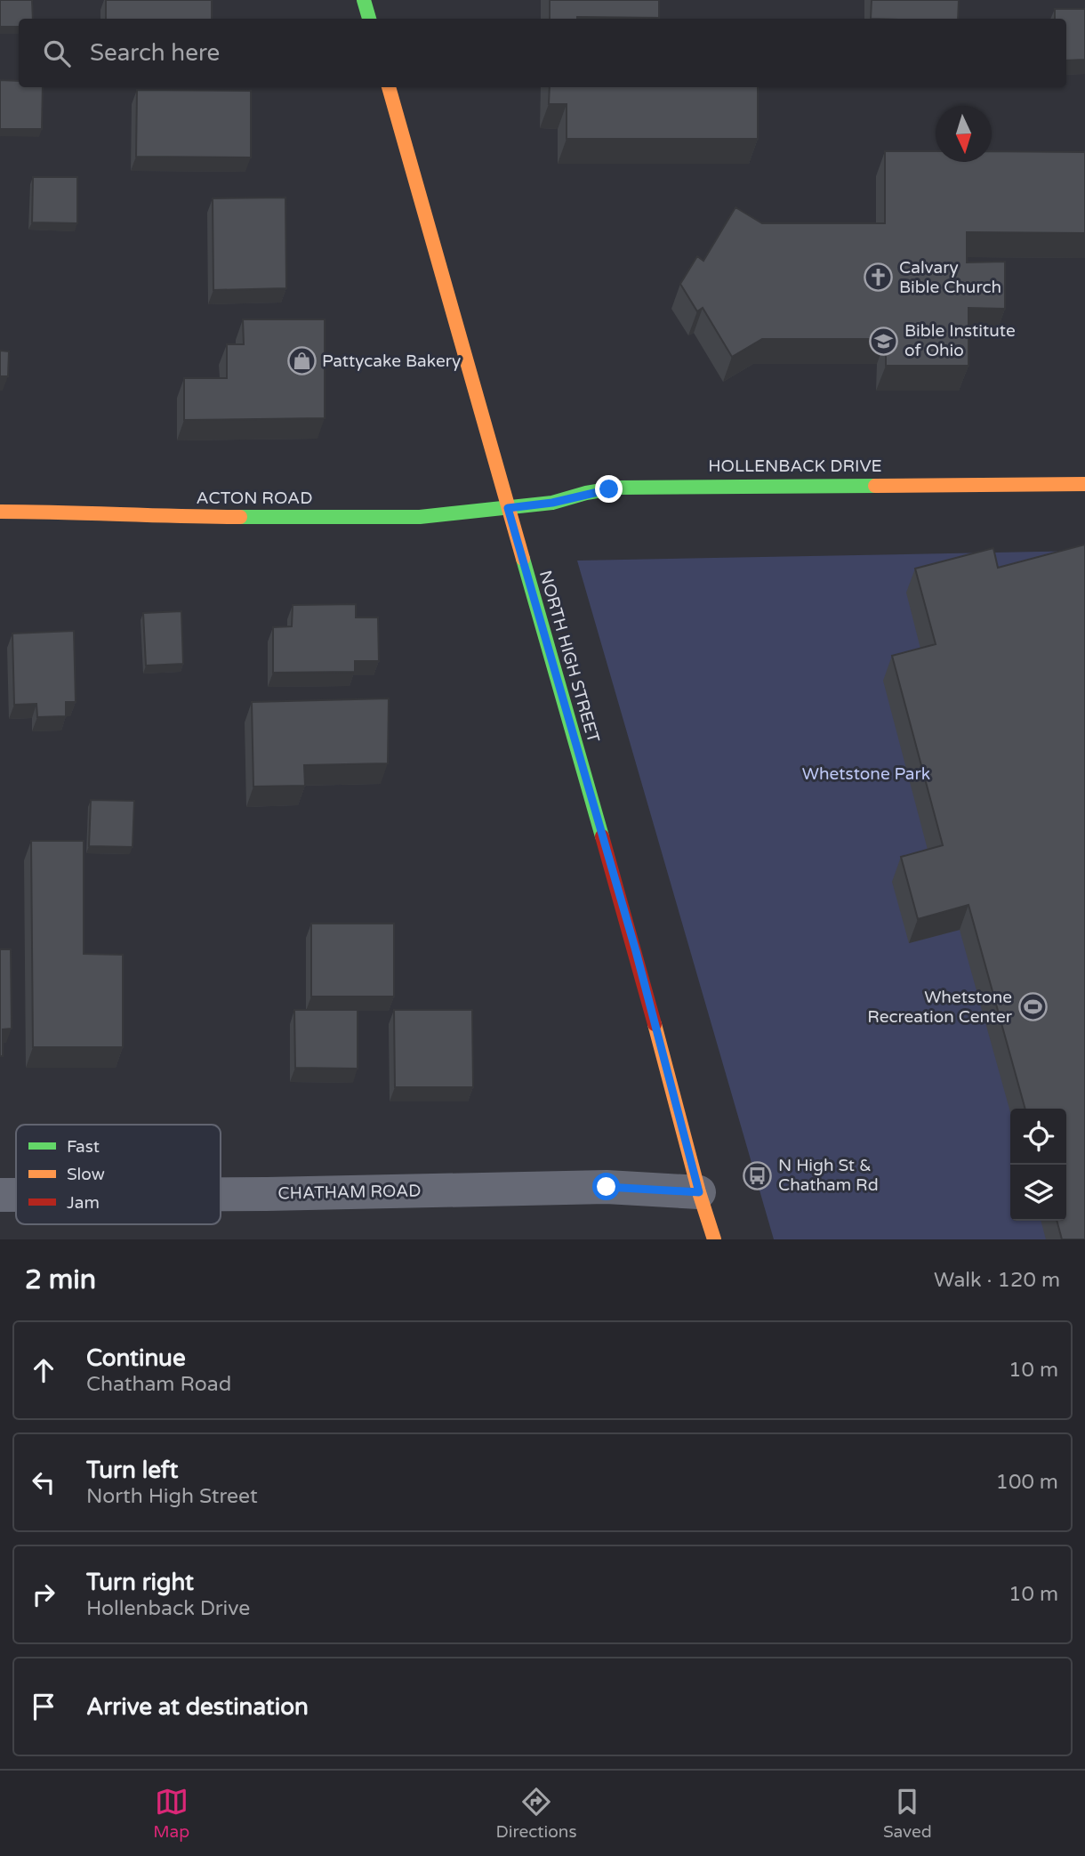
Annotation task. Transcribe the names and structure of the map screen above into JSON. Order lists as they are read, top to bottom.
{
  "streets": {
    "main road": ["HOLLENBACK DRIVE", "ACTON ROAD", "NORTH HIGH STREET"],
    "street": ["CHATHAM ROAD"]
  },
  "crossings": [
    ["HOLLENBACK DRIVE", "ACTON ROAD"],
    ["HOLLENBACK DRIVE", "NORTH HIGH STREET"],
    ["ACTON ROAD", "NORTH HIGH STREET"],
    ["NORTH HIGH STREET", "CHATHAM ROAD"]
  ],
  "parks": ["Whetstone Park"],
  "places": {
    "church": ["Calvary Bible Church"],
    "school or university": ["Bible Institute of Ohio"],
    "shop": ["Pattycake Bakery"],
    "sports": ["Whetstone Recreation Center"],
    "bus stop": ["N High St & Chatham Rd"]
  },
  "legend": ["Fast", "Slow", "Jam"],
  "north": "bottom",
  "page": {
    "search": "Search here",
    "heading": ["2 min", "Walk · 120 m"],
    "list": [
      ["Continue", "Chatham Road", "10 m"],
      ["Turn left", "North High Street", "100 m"],
      ["Turn right", "Hollenback Drive", "10 m"],
      "Arrive at destination"
    ],
    "nav": ["Map", "Directions", "Saved"]
  }
}
